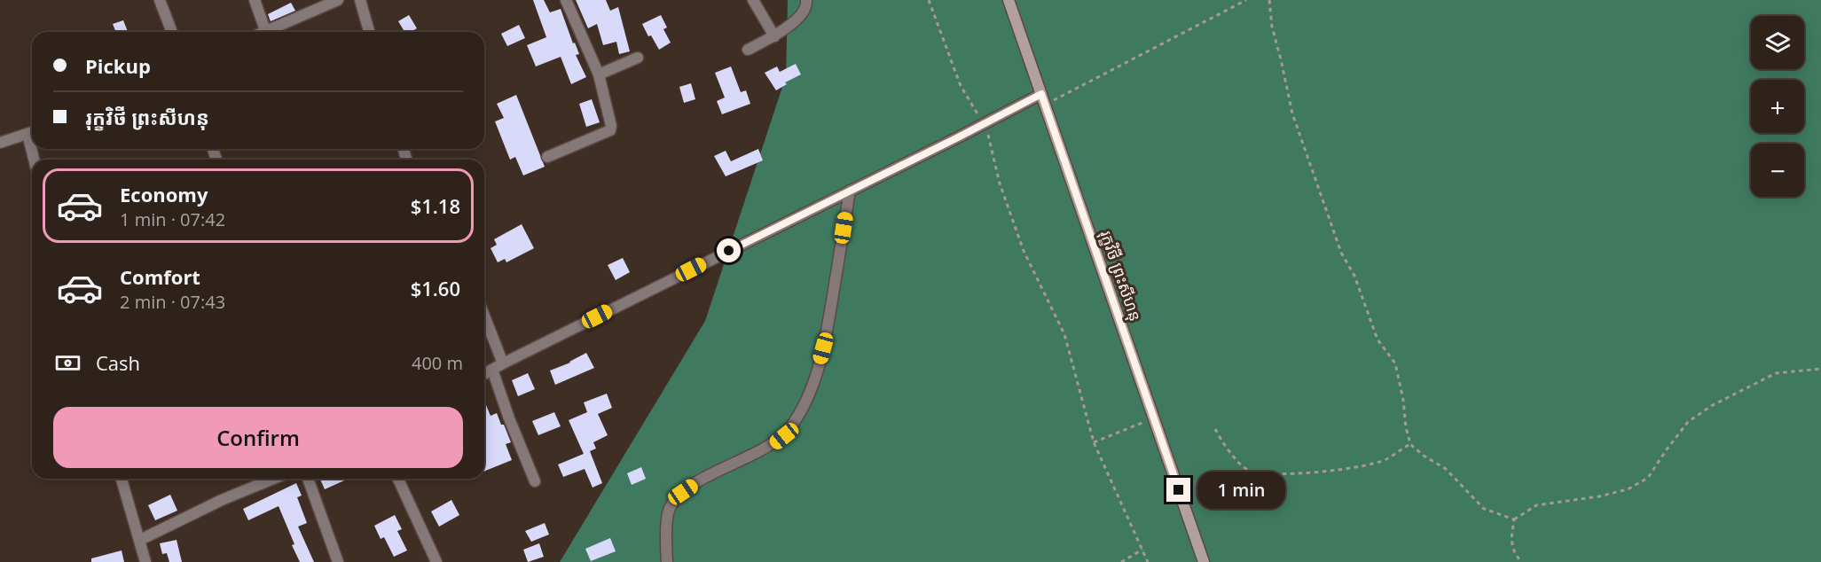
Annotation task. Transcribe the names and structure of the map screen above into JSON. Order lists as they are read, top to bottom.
{
  "streets": {
    "street": ["រុក្ខវិថី ព្រះសីហនុ"]
  },
  "page": {
    "map_buttons": ["+", "−"],
    "banner": ["Pickup", "រុក្ខវិថី ព្រះសីហនុ"],
    "list": [
      {
        "name": "Economy",
        "note": "1 min · 07:42",
        "value": "$1.18"
      },
      {
        "name": "Comfort",
        "note": "2 min · 07:43",
        "value": "$1.60"
      }
    ],
    "pay": ["Cash", "400 m"],
    "buttons": "Confirm",
    "bubble": "1 min"
  }
}
